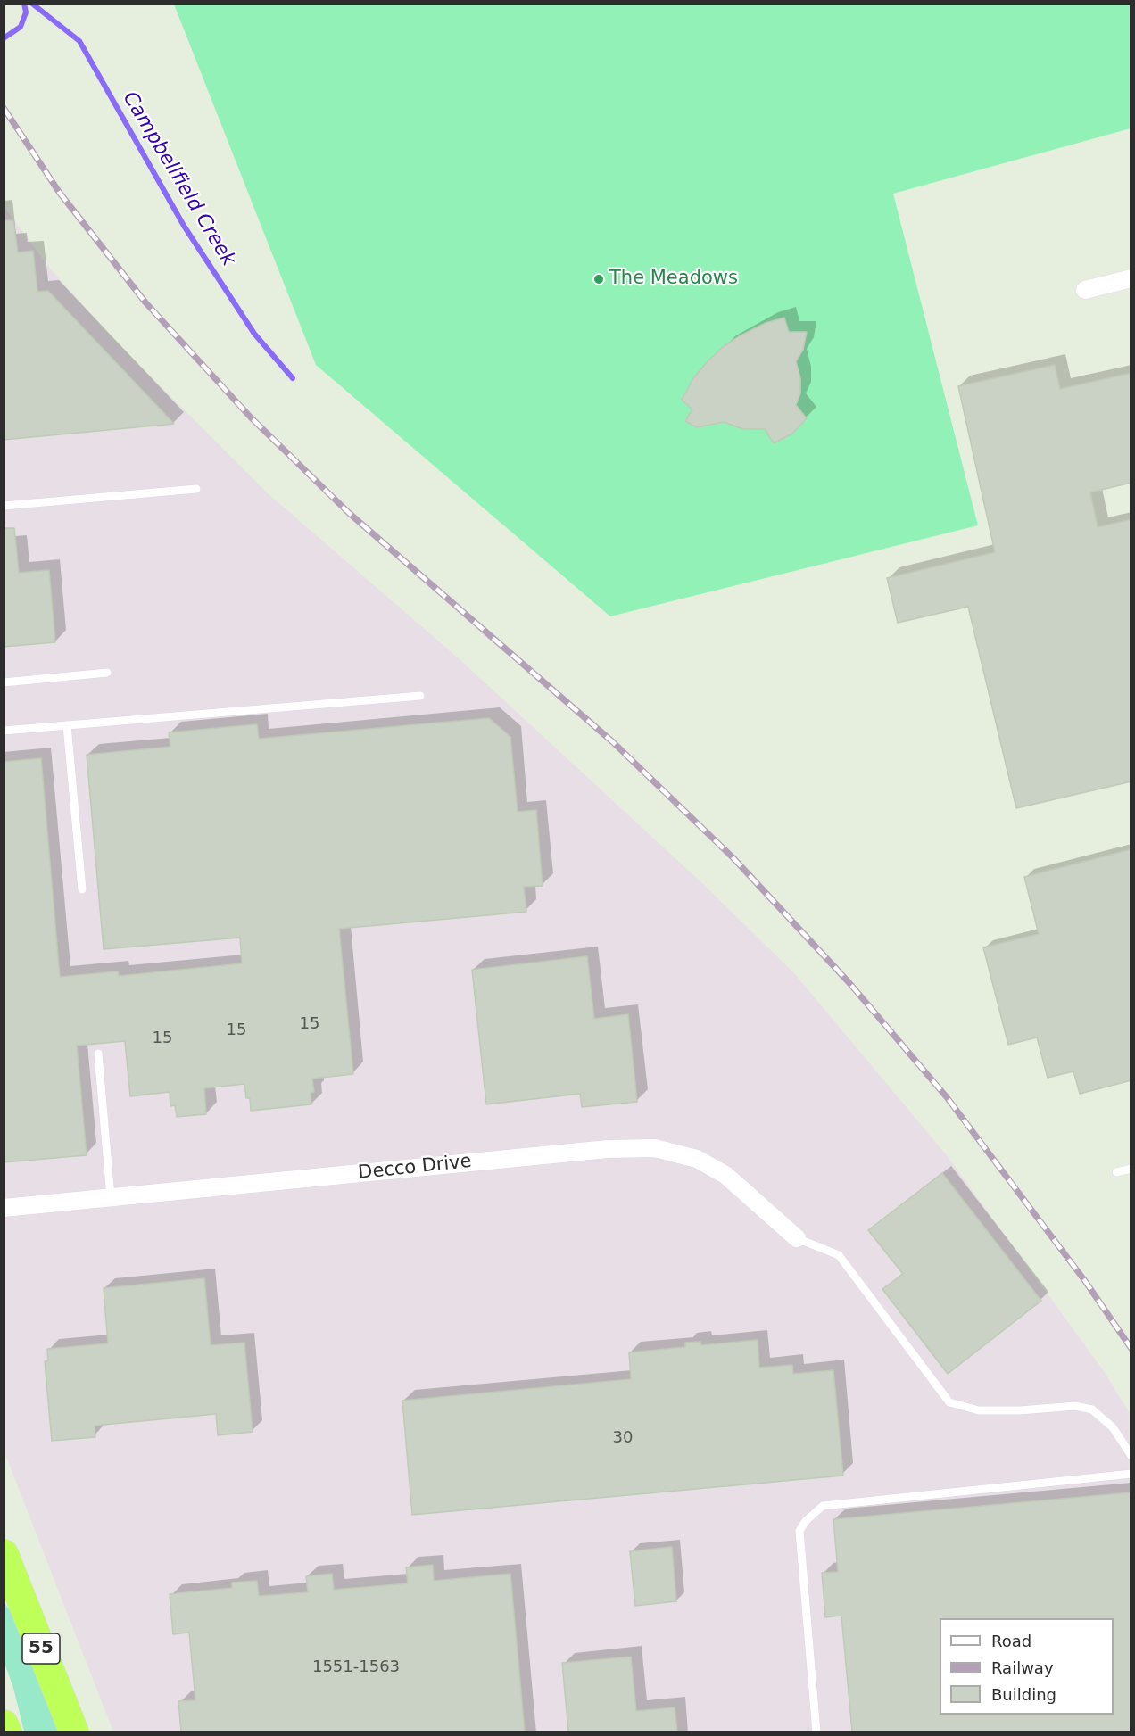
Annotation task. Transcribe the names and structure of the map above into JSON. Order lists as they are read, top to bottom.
{
  "streets": {
    "highway": ["55"],
    "street": ["Decco Drive"]
  },
  "water": ["Campbellfield Creek"],
  "places": ["The Meadows"],
  "house_numbers": [
    "15",
    "15",
    "15",
    "30",
    "1551-1563"
  ],
  "legend": ["Road", "Railway", "Building"]
}
